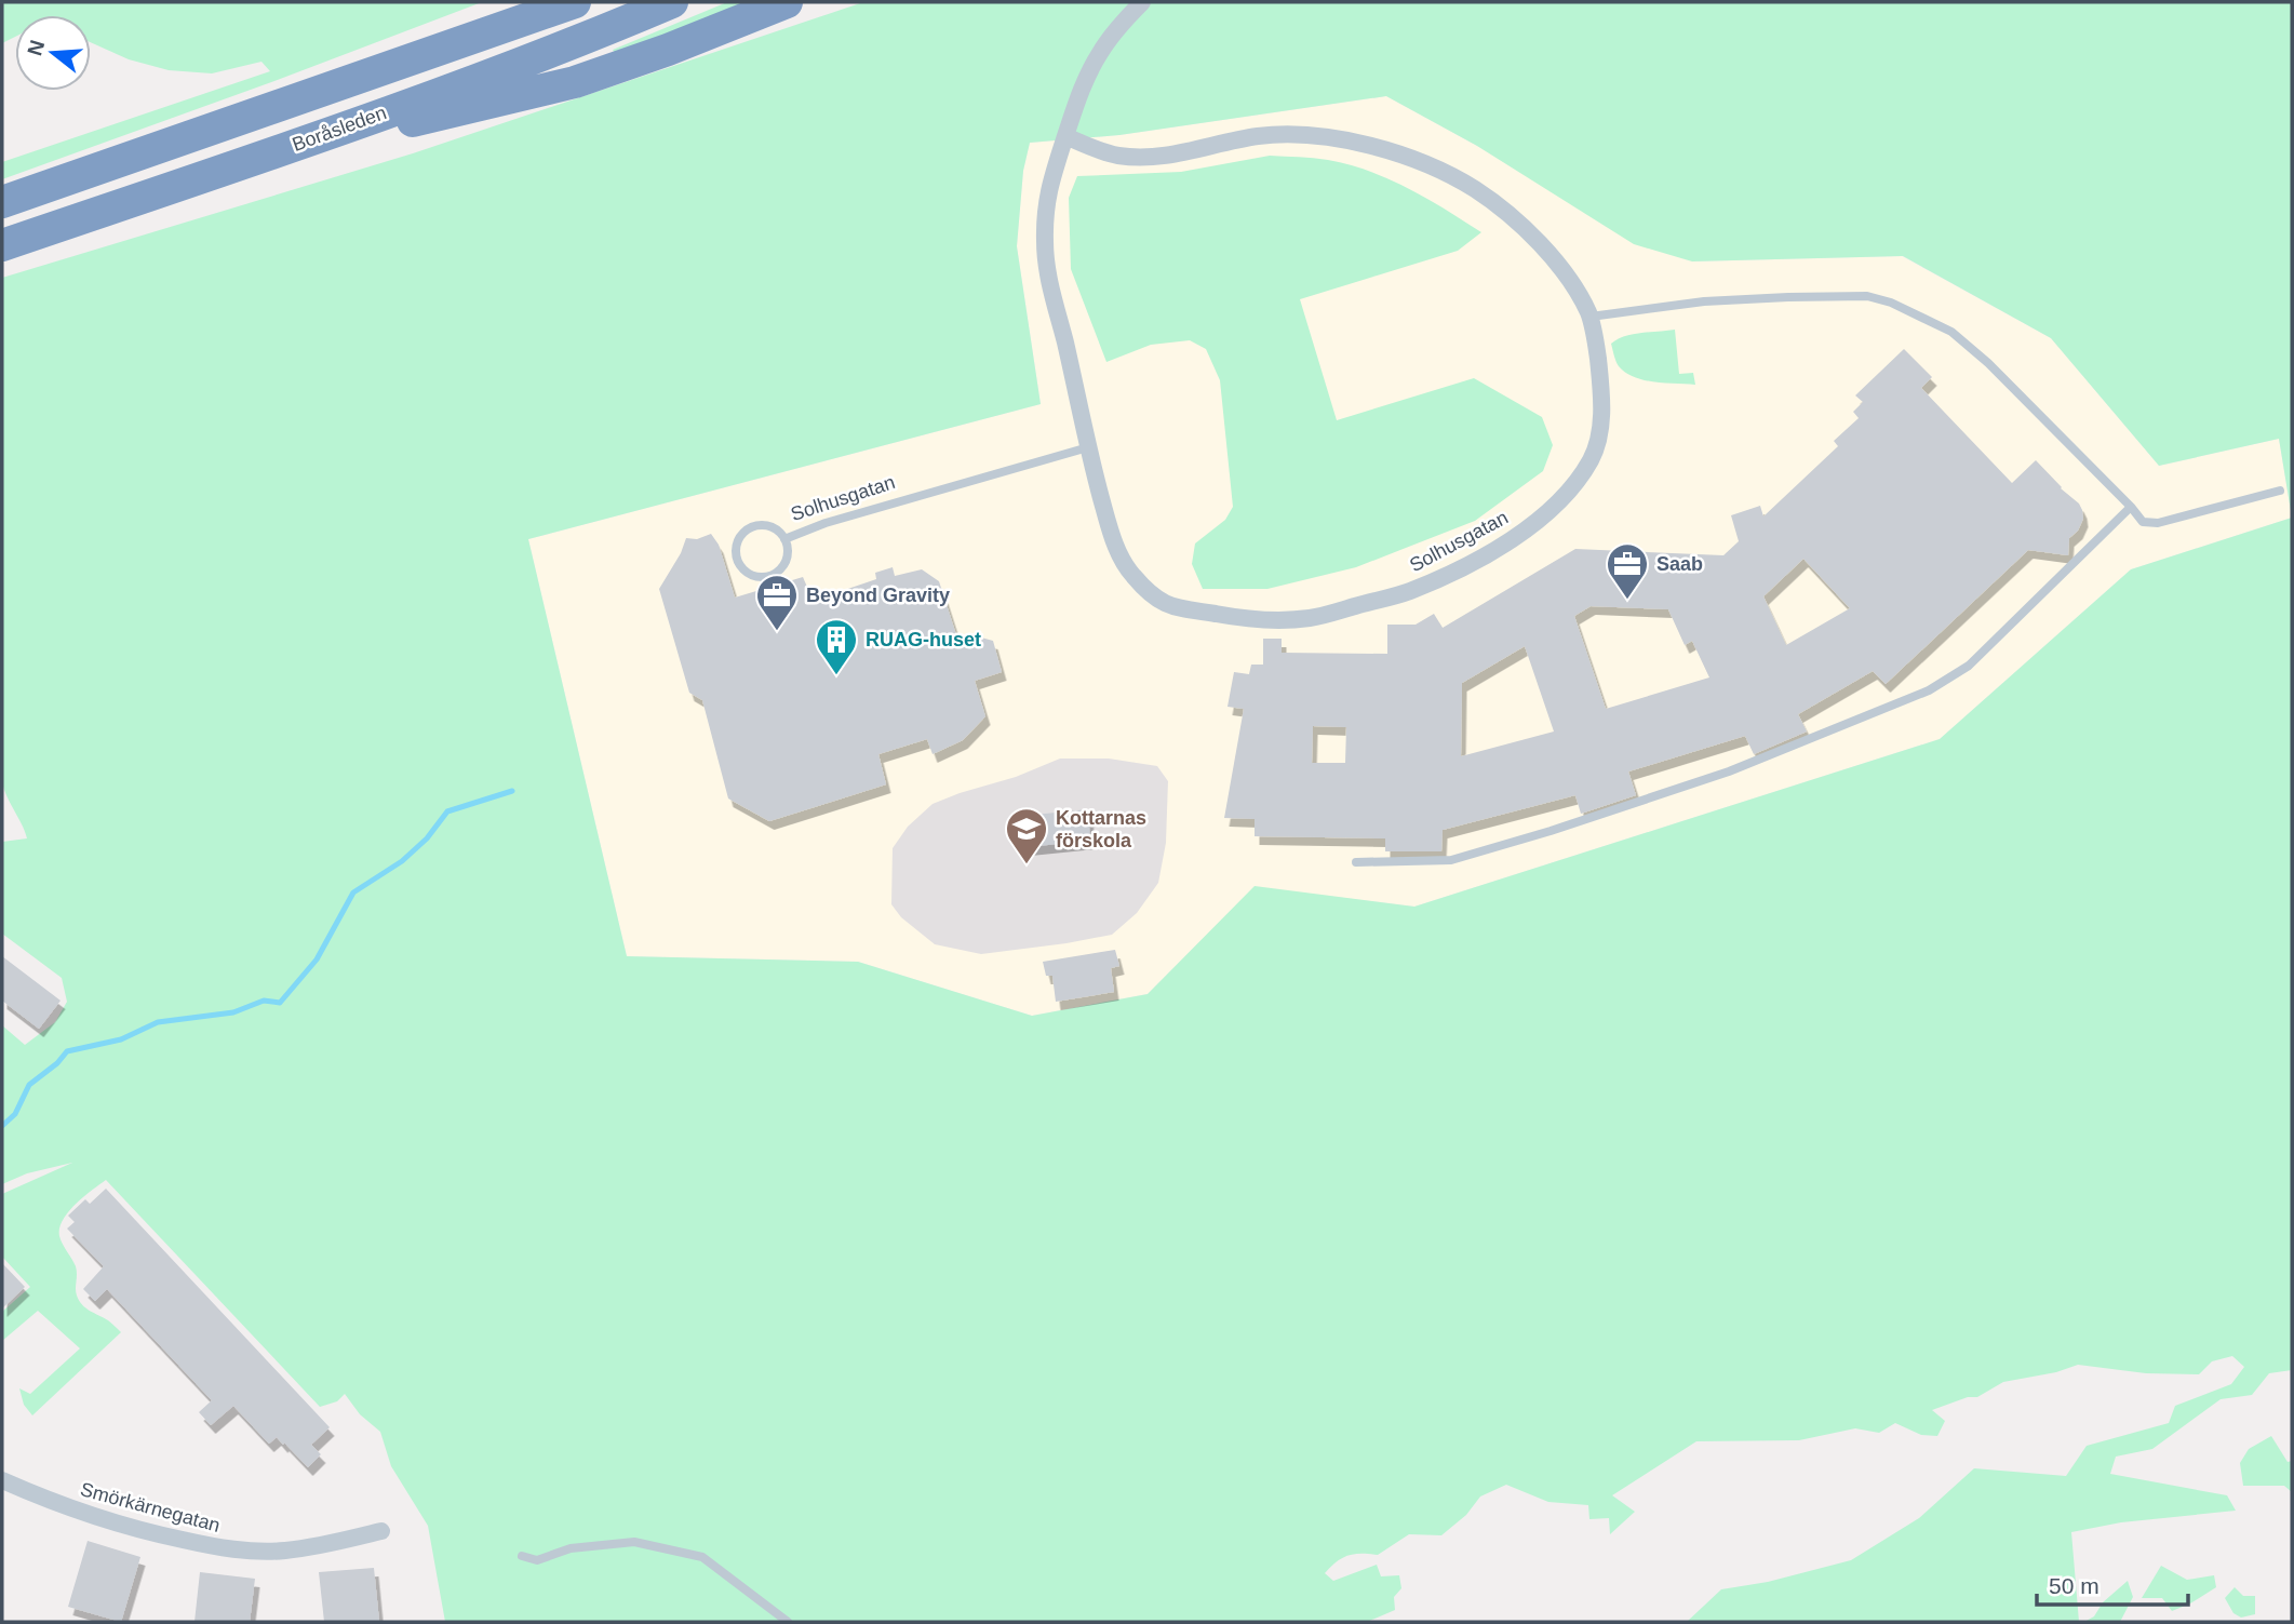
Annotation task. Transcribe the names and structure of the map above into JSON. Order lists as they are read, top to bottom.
{
  "streets": {
    "highway": ["Boråsleden"],
    "street": ["Solhusgatan", "Smörkärnegatan"]
  },
  "places": {
    "office": ["Saab", "Beyond Gravity"],
    "building": ["RUAG-huset"],
    "school or university": ["Kottarnas förskola"]
  },
  "scale_bar": "50 m",
  "north": "left"
}
